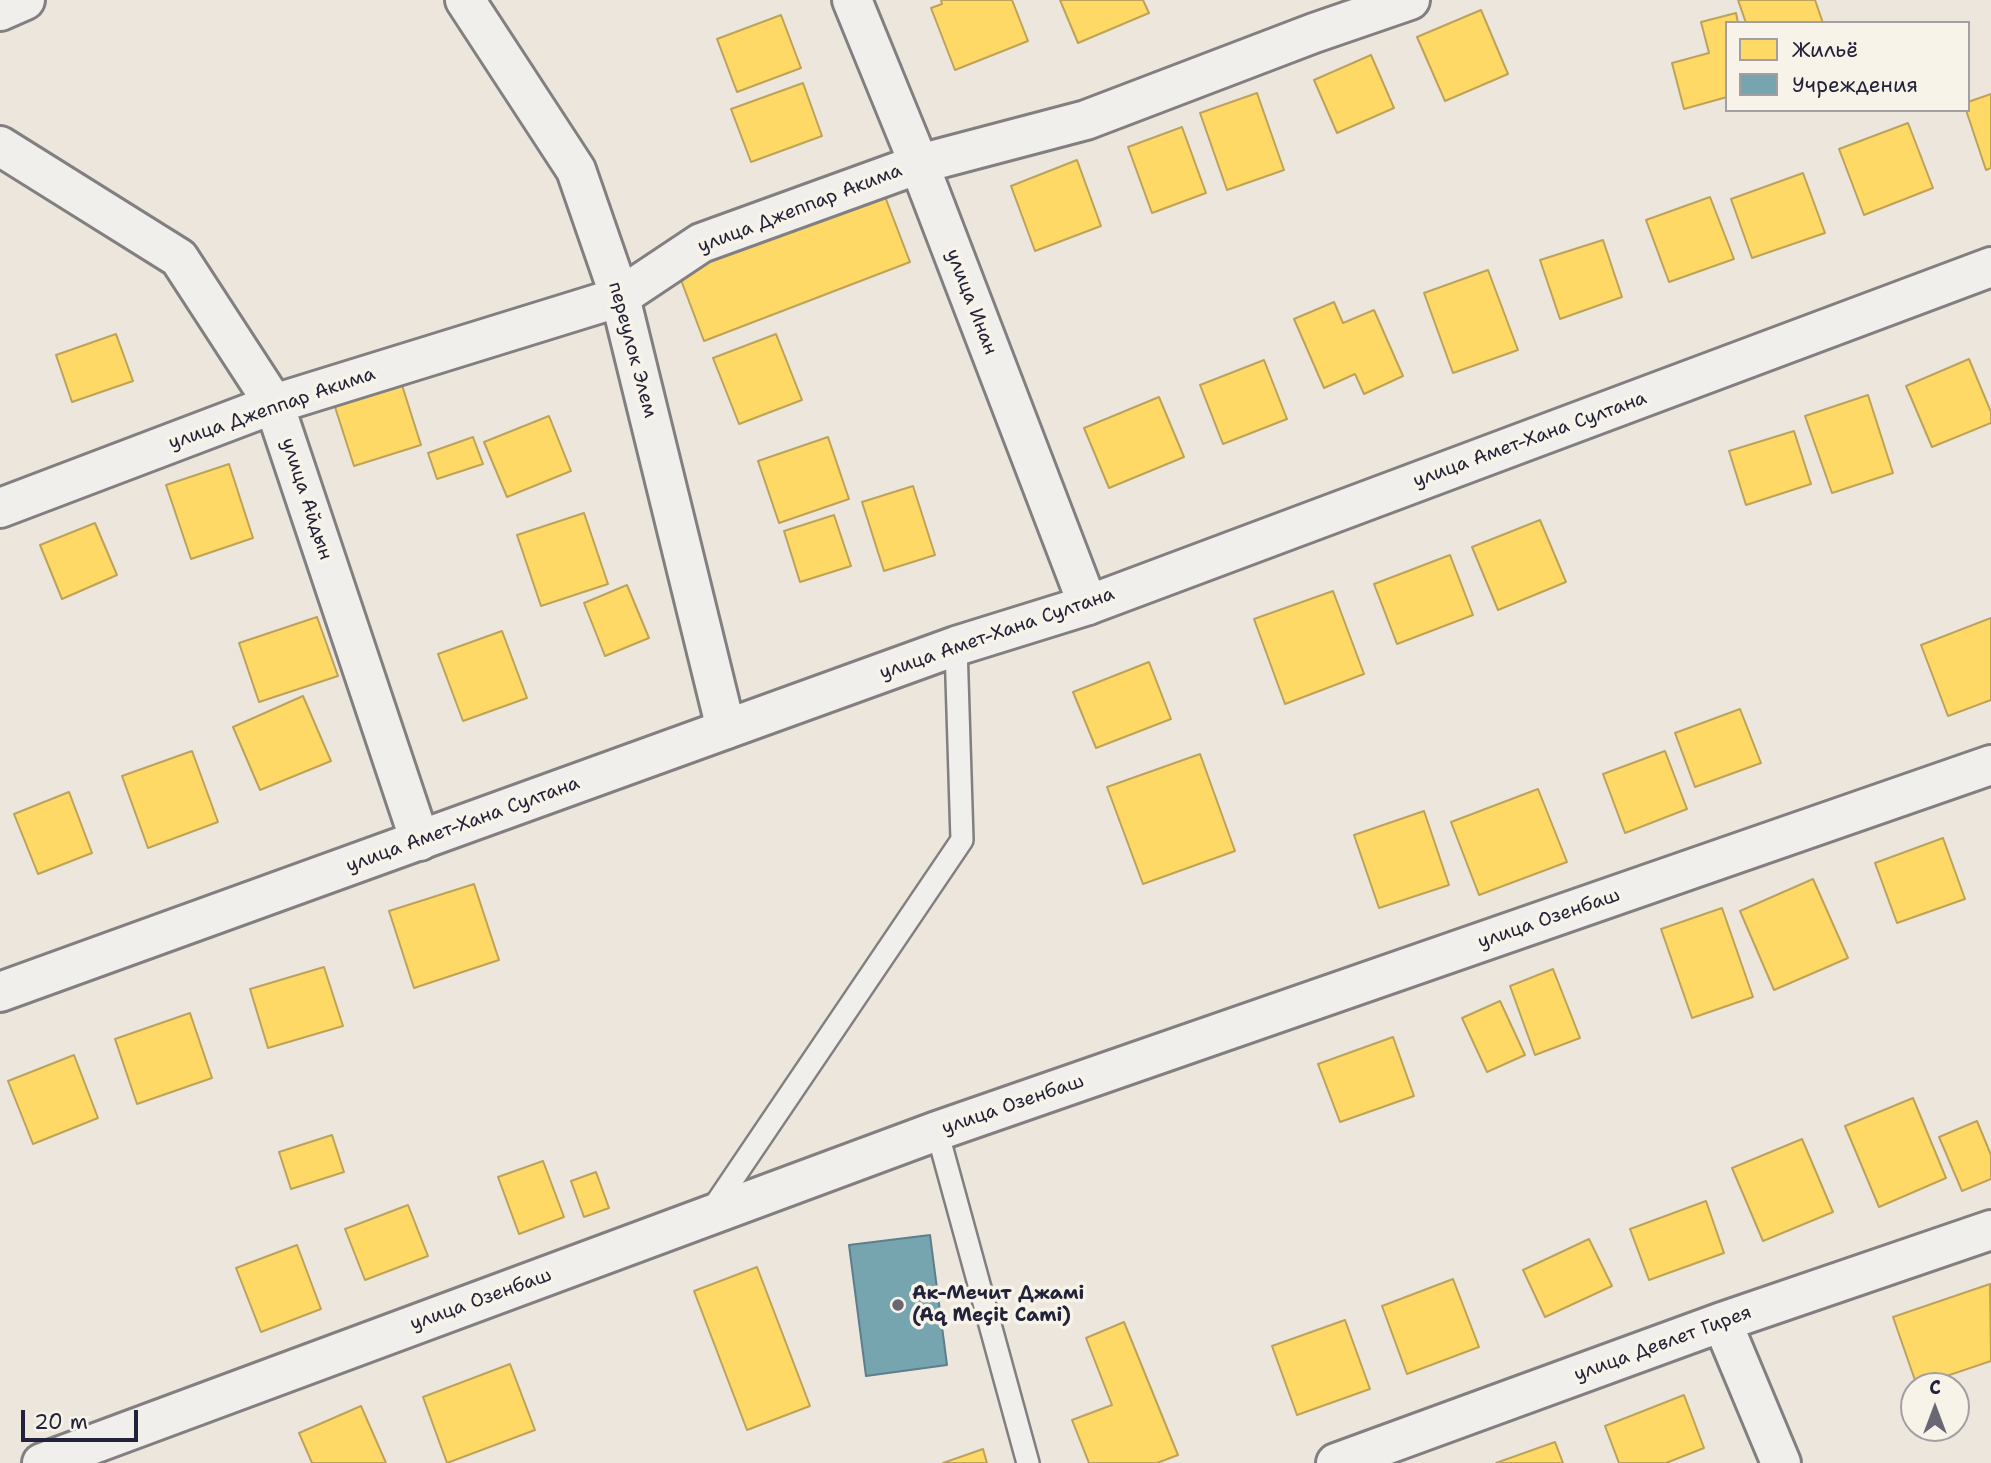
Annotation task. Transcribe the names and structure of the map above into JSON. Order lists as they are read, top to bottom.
{
  "streets": {
    "street": [
      "улица Джеппар Акима",
      "улица Инан",
      "переулок Элем",
      "улица Амет-Хана Султана",
      "улица Айдын",
      "улица Озенбаш",
      "улица Девлет Гирея"
    ]
  },
  "crossings": [
    ["улица Джеппар Акима", "улица Инан"],
    ["улица Джеппар Акима", "переулок Элем"],
    ["улица Джеппар Акима", "улица Айдын"],
    ["улица Инан", "улица Амет-Хана Султана"],
    ["переулок Элем", "улица Амет-Хана Султана"],
    ["улица Амет-Хана Султана", "улица Айдын"]
  ],
  "places": ["Ак-Мечит Джамі (Aq Meçit Cami)"],
  "legend": ["Жильё", "Учреждения"],
  "scale_bar": "20 m",
  "north": "top"
}
